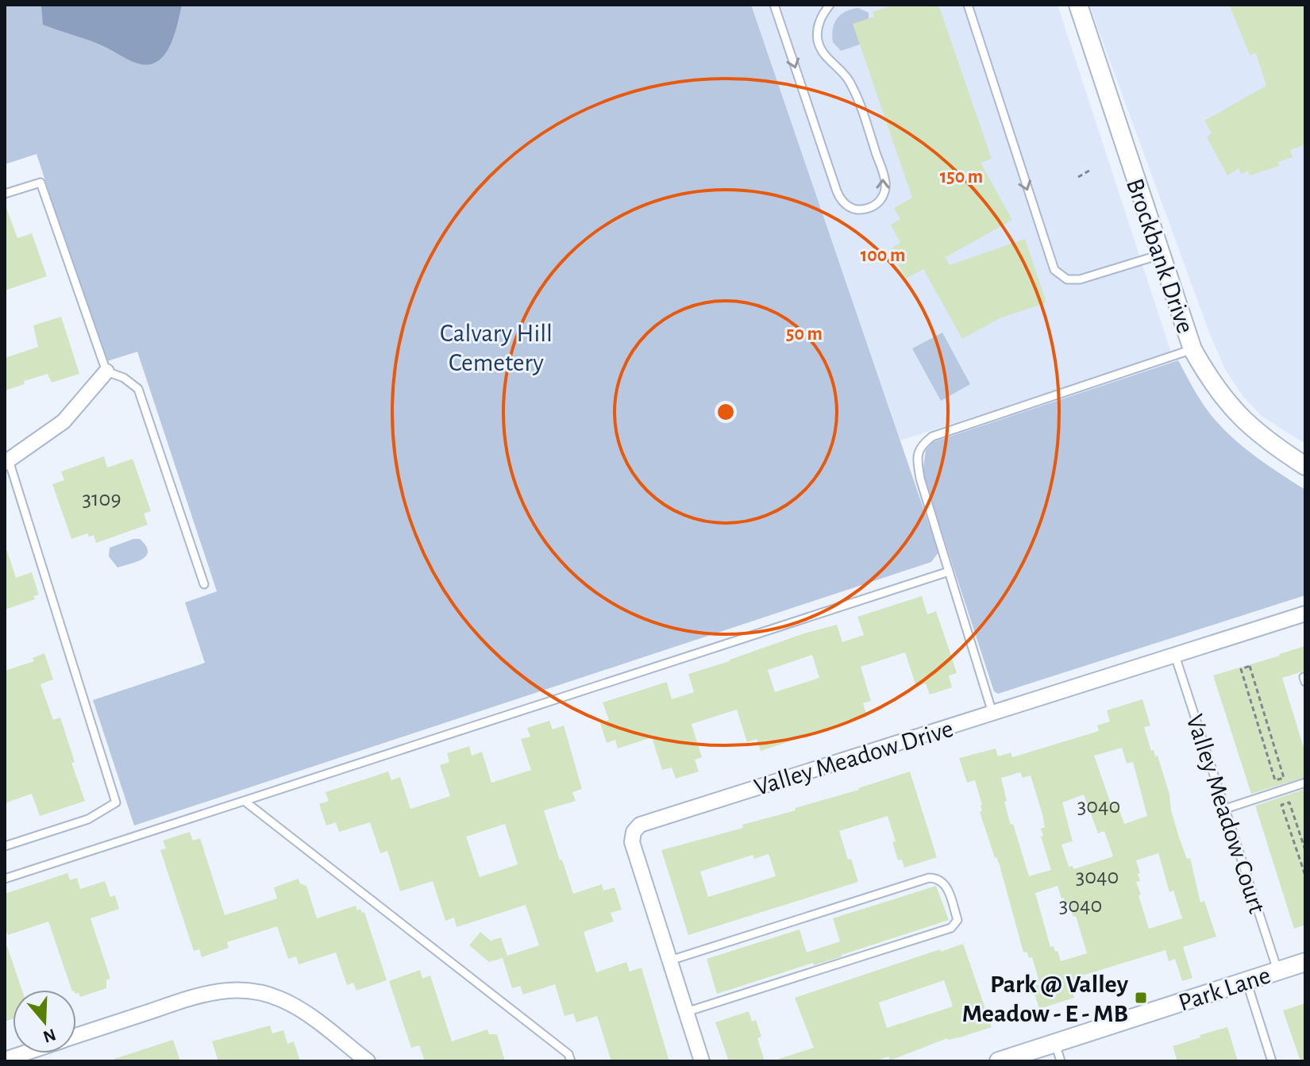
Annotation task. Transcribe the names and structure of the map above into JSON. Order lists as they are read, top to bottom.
{
  "streets": {
    "street": ["Brockbank Drive", "Valley Meadow Drive", "Park Lane"],
    "lane": ["Valley Meadow Court"]
  },
  "crossings": [
    ["Valley Meadow Drive", "Valley Meadow Court"],
    ["Valley Meadow Court", "Park Lane"]
  ],
  "parks": ["Calvary Hill Cemetery"],
  "places": {
    "transit": ["Park @ Valley Meadow - E - MB"]
  },
  "house_numbers": [
    "3109",
    "3040",
    "3040",
    "3040"
  ],
  "north": "bottom",
  "rings": ["150 m", "100 m", "50 m"]
}
